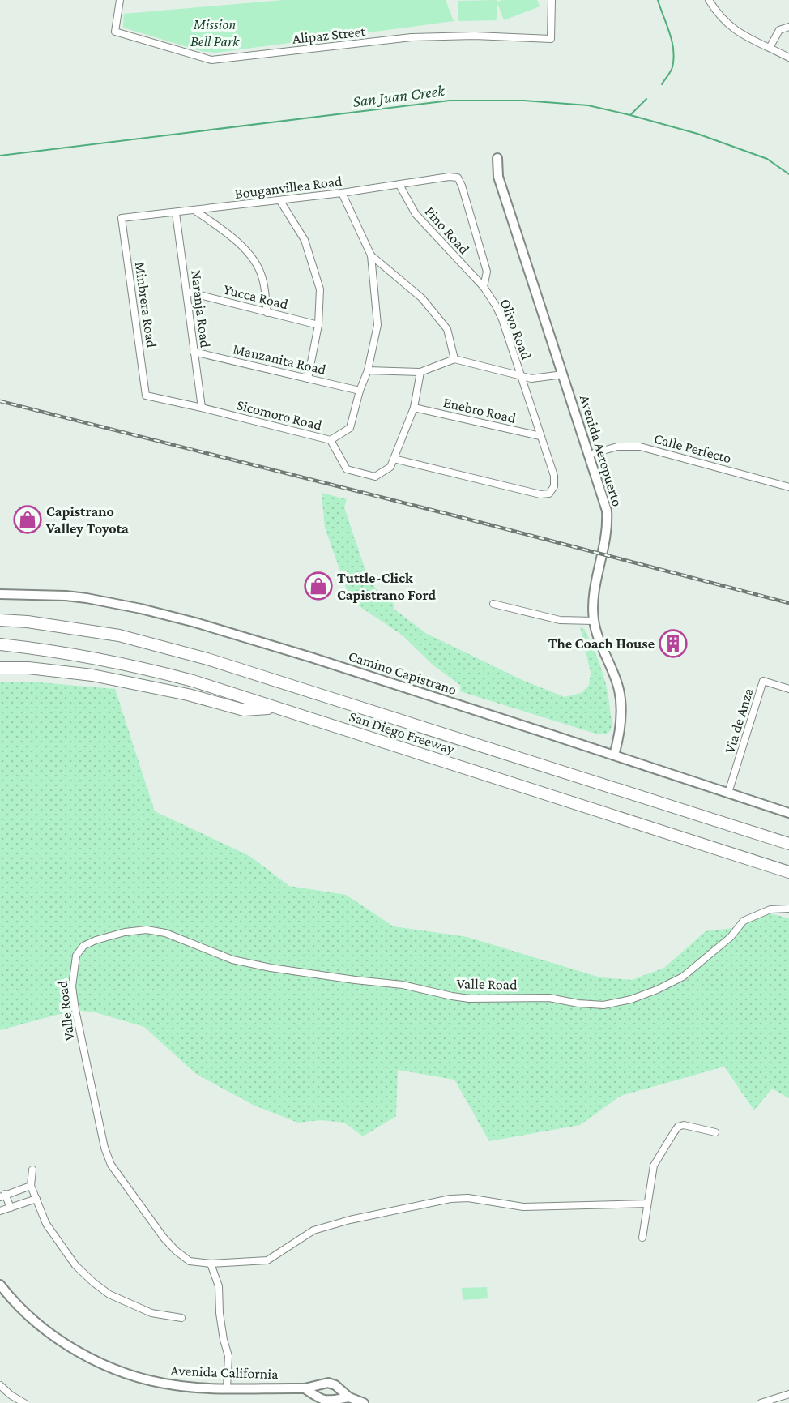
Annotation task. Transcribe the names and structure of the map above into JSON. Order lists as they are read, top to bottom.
{
  "streets": {
    "highway": ["San Diego Freeway"],
    "street": [
      "Alipaz Street",
      "Bouganvillea Road",
      "Pino Road",
      "Yucca Road",
      "Minbrera Road",
      "Naranja Road",
      "Olivo Road",
      "Manzanita Road",
      "Enebro Road",
      "Sicomoro Road",
      "Calle Perfecto",
      "Avenida Aeropuerto",
      "Camino Capistrano",
      "Via de Anza",
      "Valle Road",
      "Avenida California"
    ]
  },
  "crossings": [
    ["Bouganvillea Road", "Pino Road"],
    ["Bouganvillea Road", "Minbrera Road"],
    ["Bouganvillea Road", "Naranja Road"],
    ["Bouganvillea Road", "Olivo Road"],
    ["Pino Road", "Olivo Road"],
    ["Yucca Road", "Naranja Road"],
    ["Minbrera Road", "Sicomoro Road"],
    ["Naranja Road", "Manzanita Road"],
    ["Naranja Road", "Sicomoro Road"],
    ["Olivo Road", "Enebro Road"],
    ["Olivo Road", "Sicomoro Road"],
    ["Calle Perfecto", "Avenida Aeropuerto"],
    ["Avenida Aeropuerto", "Camino Capistrano"],
    ["Camino Capistrano", "Via de Anza"]
  ],
  "water": ["San Juan Creek"],
  "parks": ["Mission Bell Park"],
  "places": {
    "shop": ["Capistrano Valley Toyota", "Tuttle-Click Capistrano Ford"],
    "building": ["The Coach House"]
  }
}
